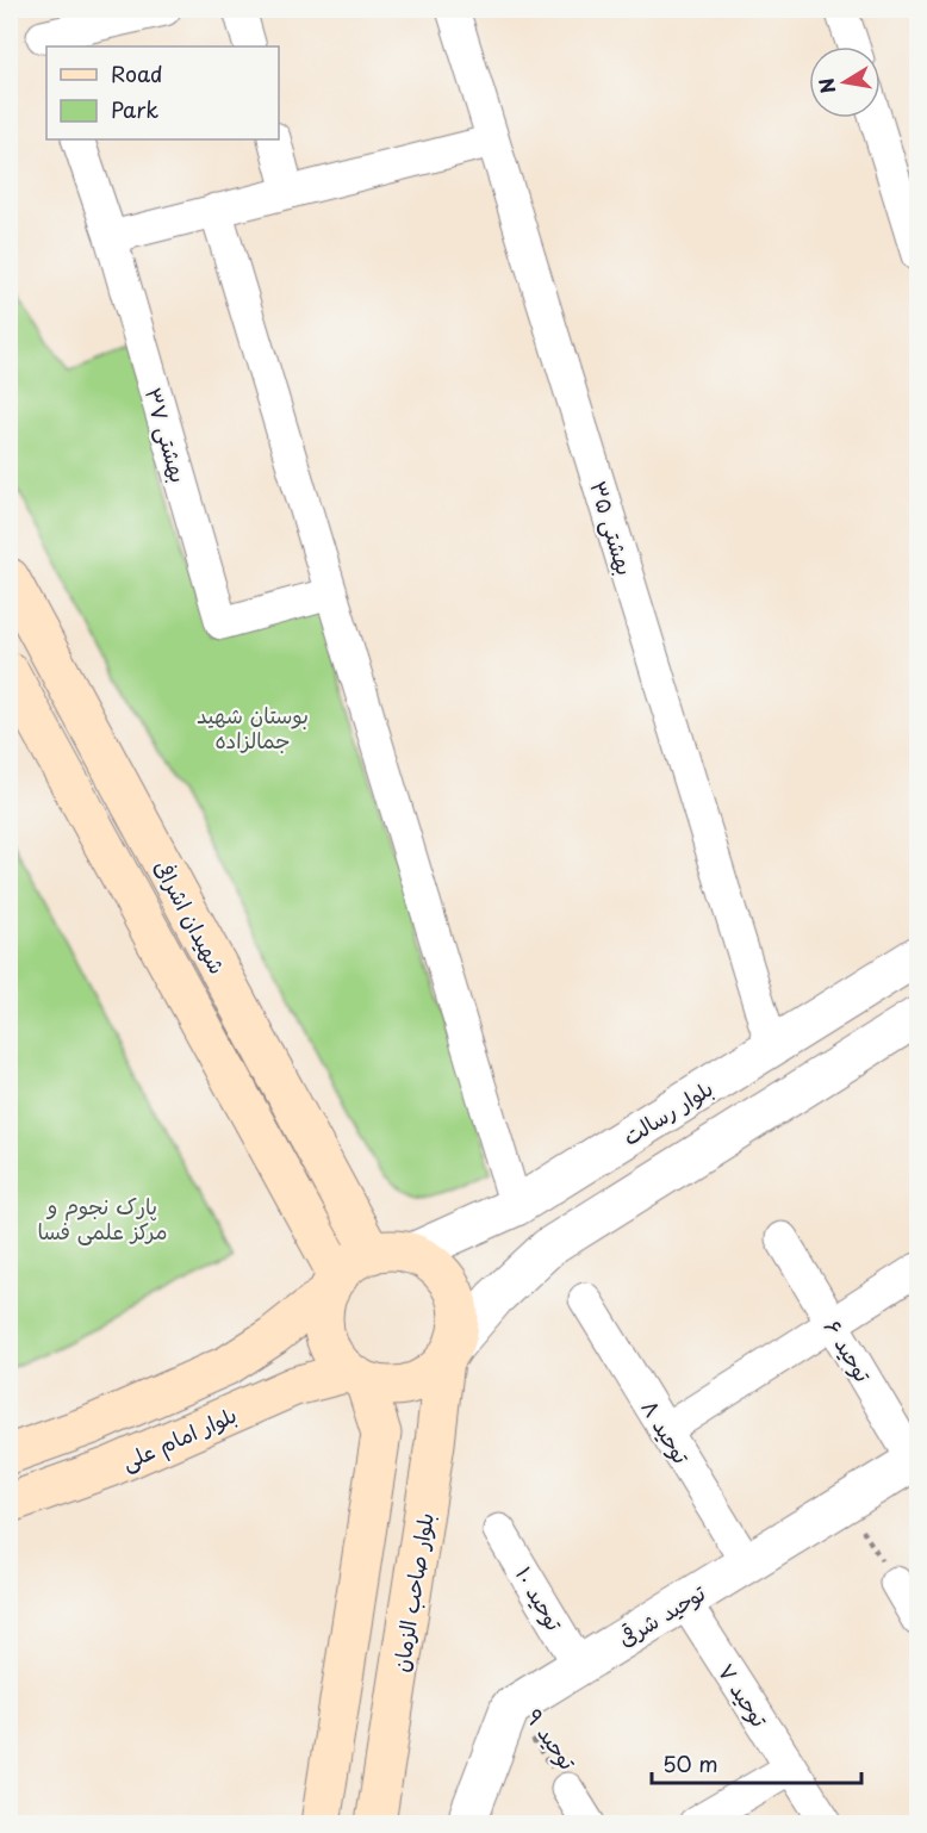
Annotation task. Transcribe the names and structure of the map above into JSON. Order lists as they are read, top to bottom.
{
  "streets": {
    "main road": ["شهیدان اشرافی", "بلوار امام علی", "بلوار صاحب الزمان"],
    "street": [
      "بهشتی ۳۷",
      "بهشتی ۳۵",
      "بلوار رسالت",
      "توحید ۶",
      "توحید ۸",
      "توحید ۱۰",
      "توحید شرقی",
      "توحید ۷"
    ],
    "path": ["توحید ۹"]
  },
  "crossings": [
    ["بهشتی ۳۵", "بلوار رسالت"],
    ["شهیدان اشرافی", "بلوار رسالت"],
    ["شهیدان اشرافی", "بلوار امام علی"],
    ["شهیدان اشرافی", "بلوار صاحب الزمان"],
    ["بلوار رسالت", "بلوار امام علی"],
    ["بلوار رسالت", "بلوار صاحب الزمان"],
    ["توحید ۶", "توحید شرقی"],
    ["توحید ۸", "توحید شرقی"],
    ["بلوار امام علی", "بلوار صاحب الزمان"],
    ["توحید ۱۰", "توحید شرقی"],
    ["توحید شرقی", "توحید ۷"],
    ["توحید شرقی", "توحید ۹"]
  ],
  "parks": ["بوستان شهید جمالزاده", "پارک نجوم و مرکز علمی فسا"],
  "legend": ["Road", "Park"],
  "scale_bar": "50 m",
  "north": "left"
}
